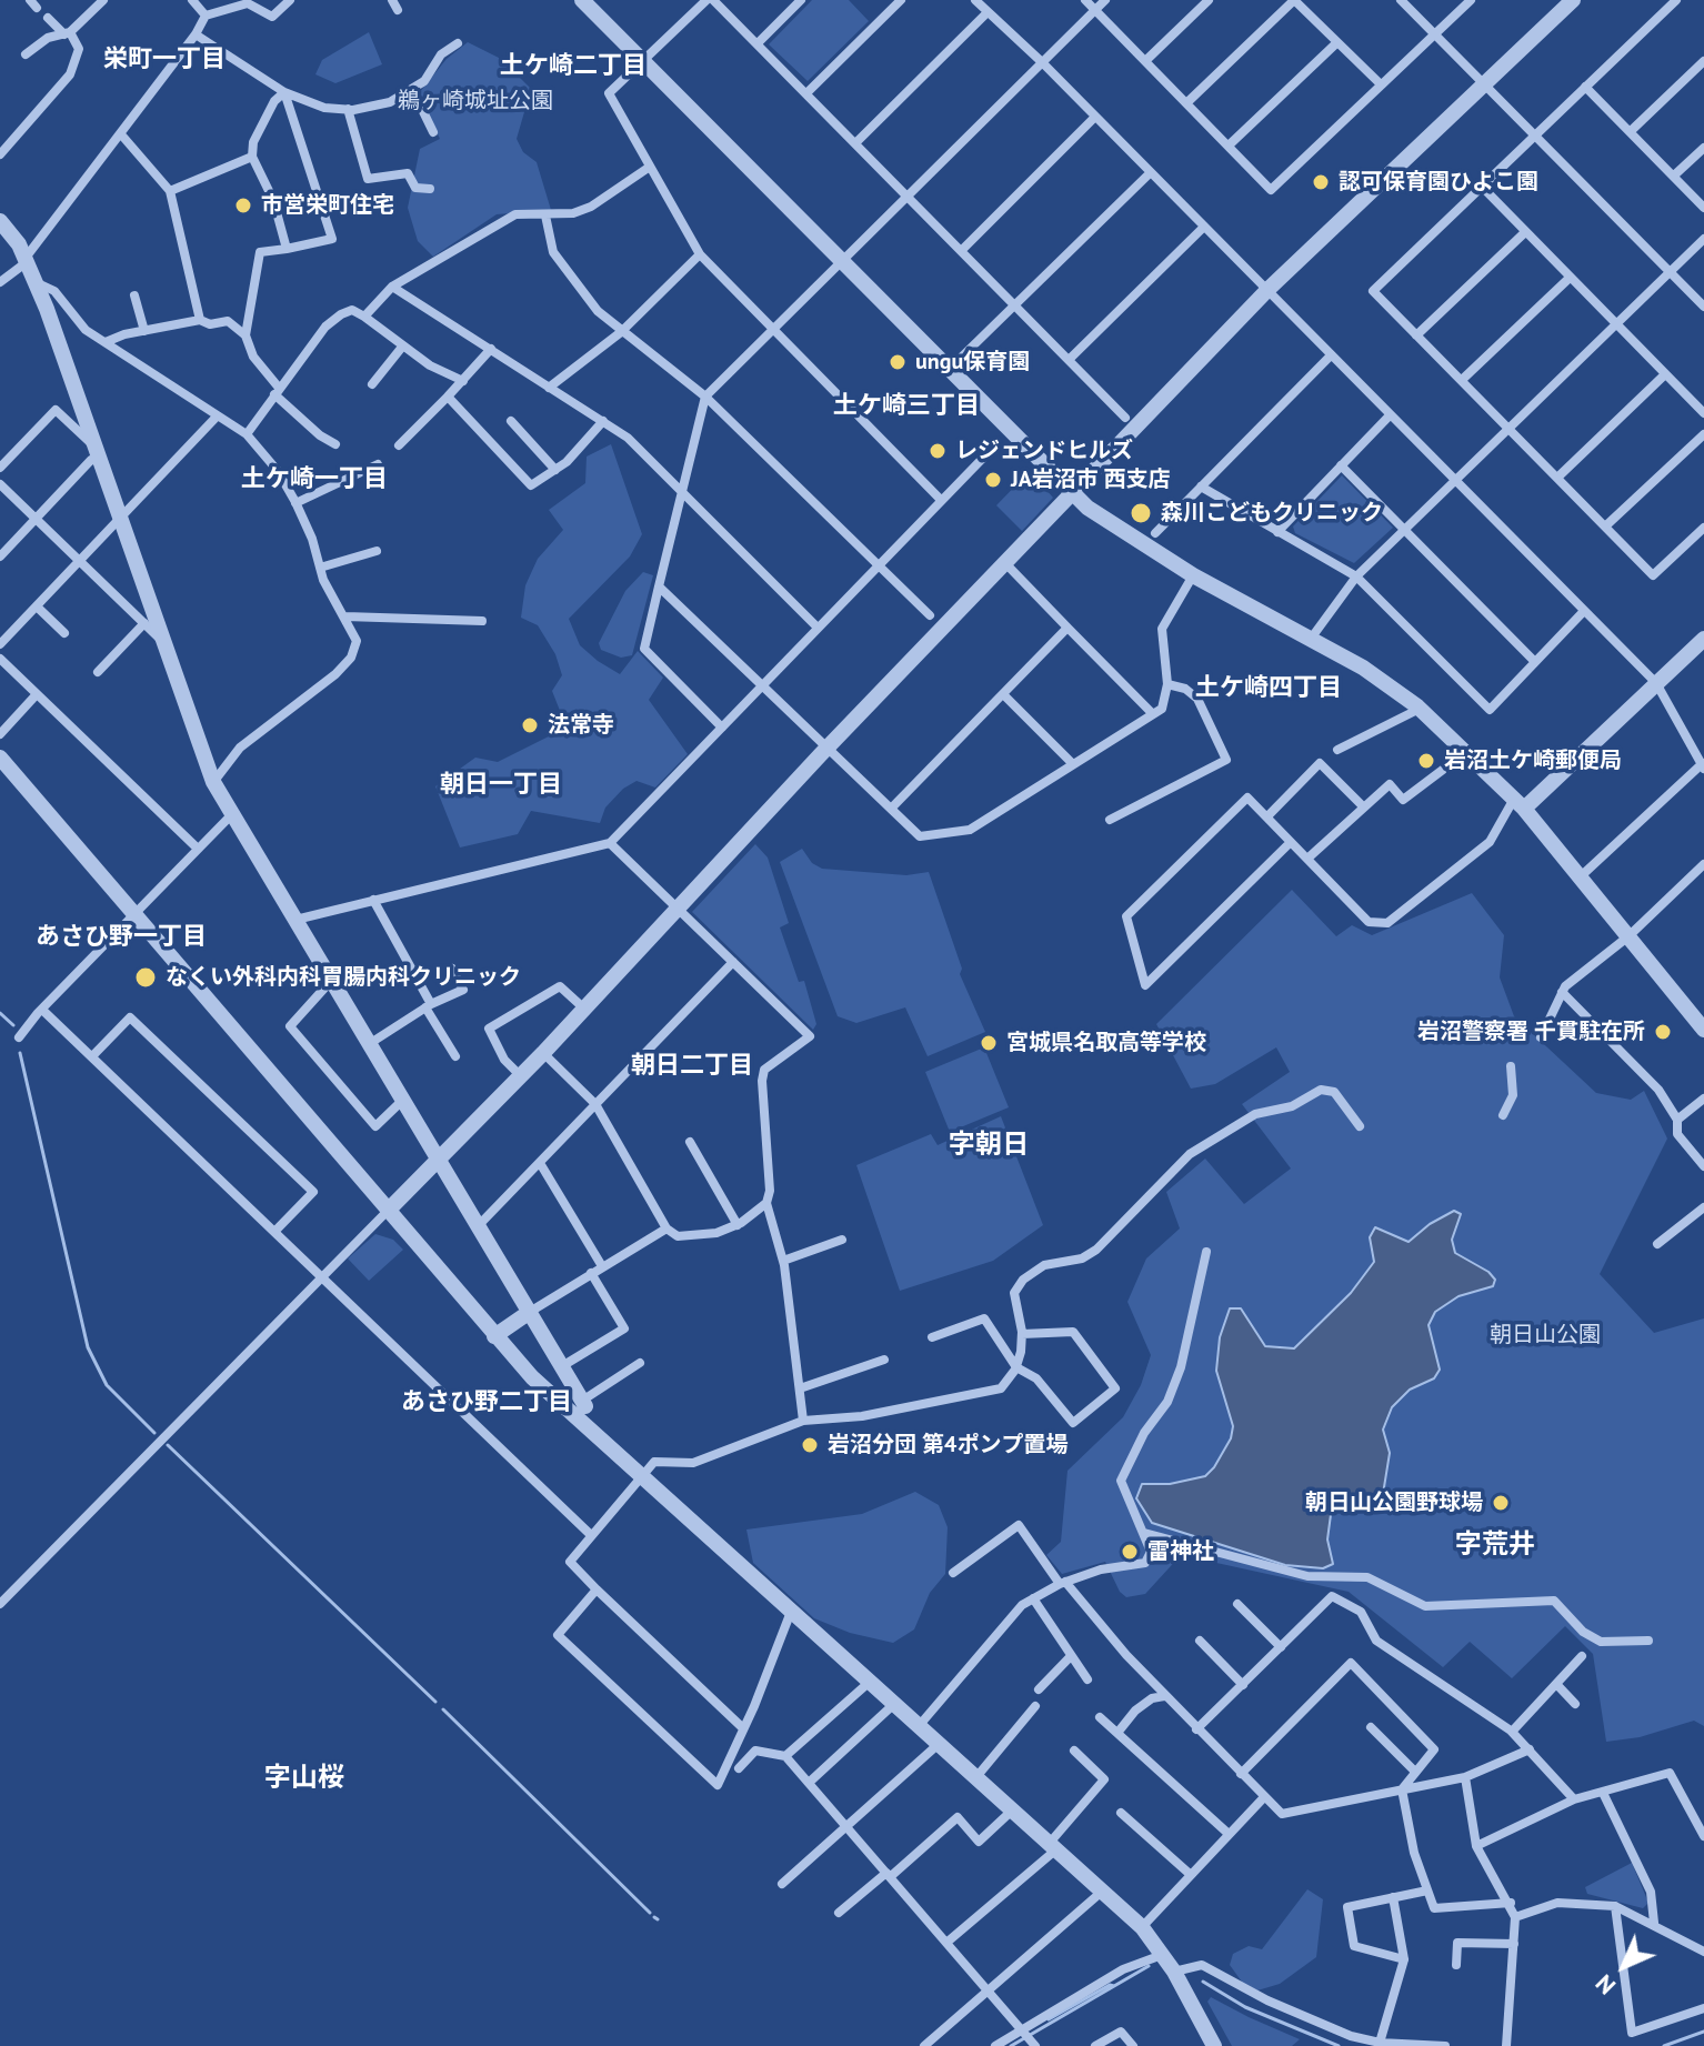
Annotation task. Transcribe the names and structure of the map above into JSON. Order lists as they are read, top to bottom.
{
  "districts": [
    "栄町一丁目",
    "土ケ崎二丁目",
    "土ケ崎三丁目",
    "土ケ崎一丁目",
    "土ケ崎四丁目",
    "朝日一丁目",
    "あさひ野一丁目",
    "朝日二丁目",
    "字朝日",
    "あさひ野二丁目",
    "字荒井",
    "字山桜"
  ],
  "parks": ["鵜ヶ崎城址公園", "朝日山公園"],
  "places": [
    "認可保育園ひよこ園",
    "市営栄町住宅",
    "ungu保育園",
    "レジェンドヒルズ",
    "JA岩沼市 西支店",
    "森川こどもクリニック",
    "法常寺",
    "岩沼土ケ崎郵便局",
    "なくい外科内科胃腸内科クリニック",
    "岩沼警察署 千貫駐在所",
    "宮城県名取高等学校",
    "岩沼分団 第4ポンプ置場",
    "朝日山公園野球場",
    "雷神社"
  ],
  "north": "bottom left"
}
